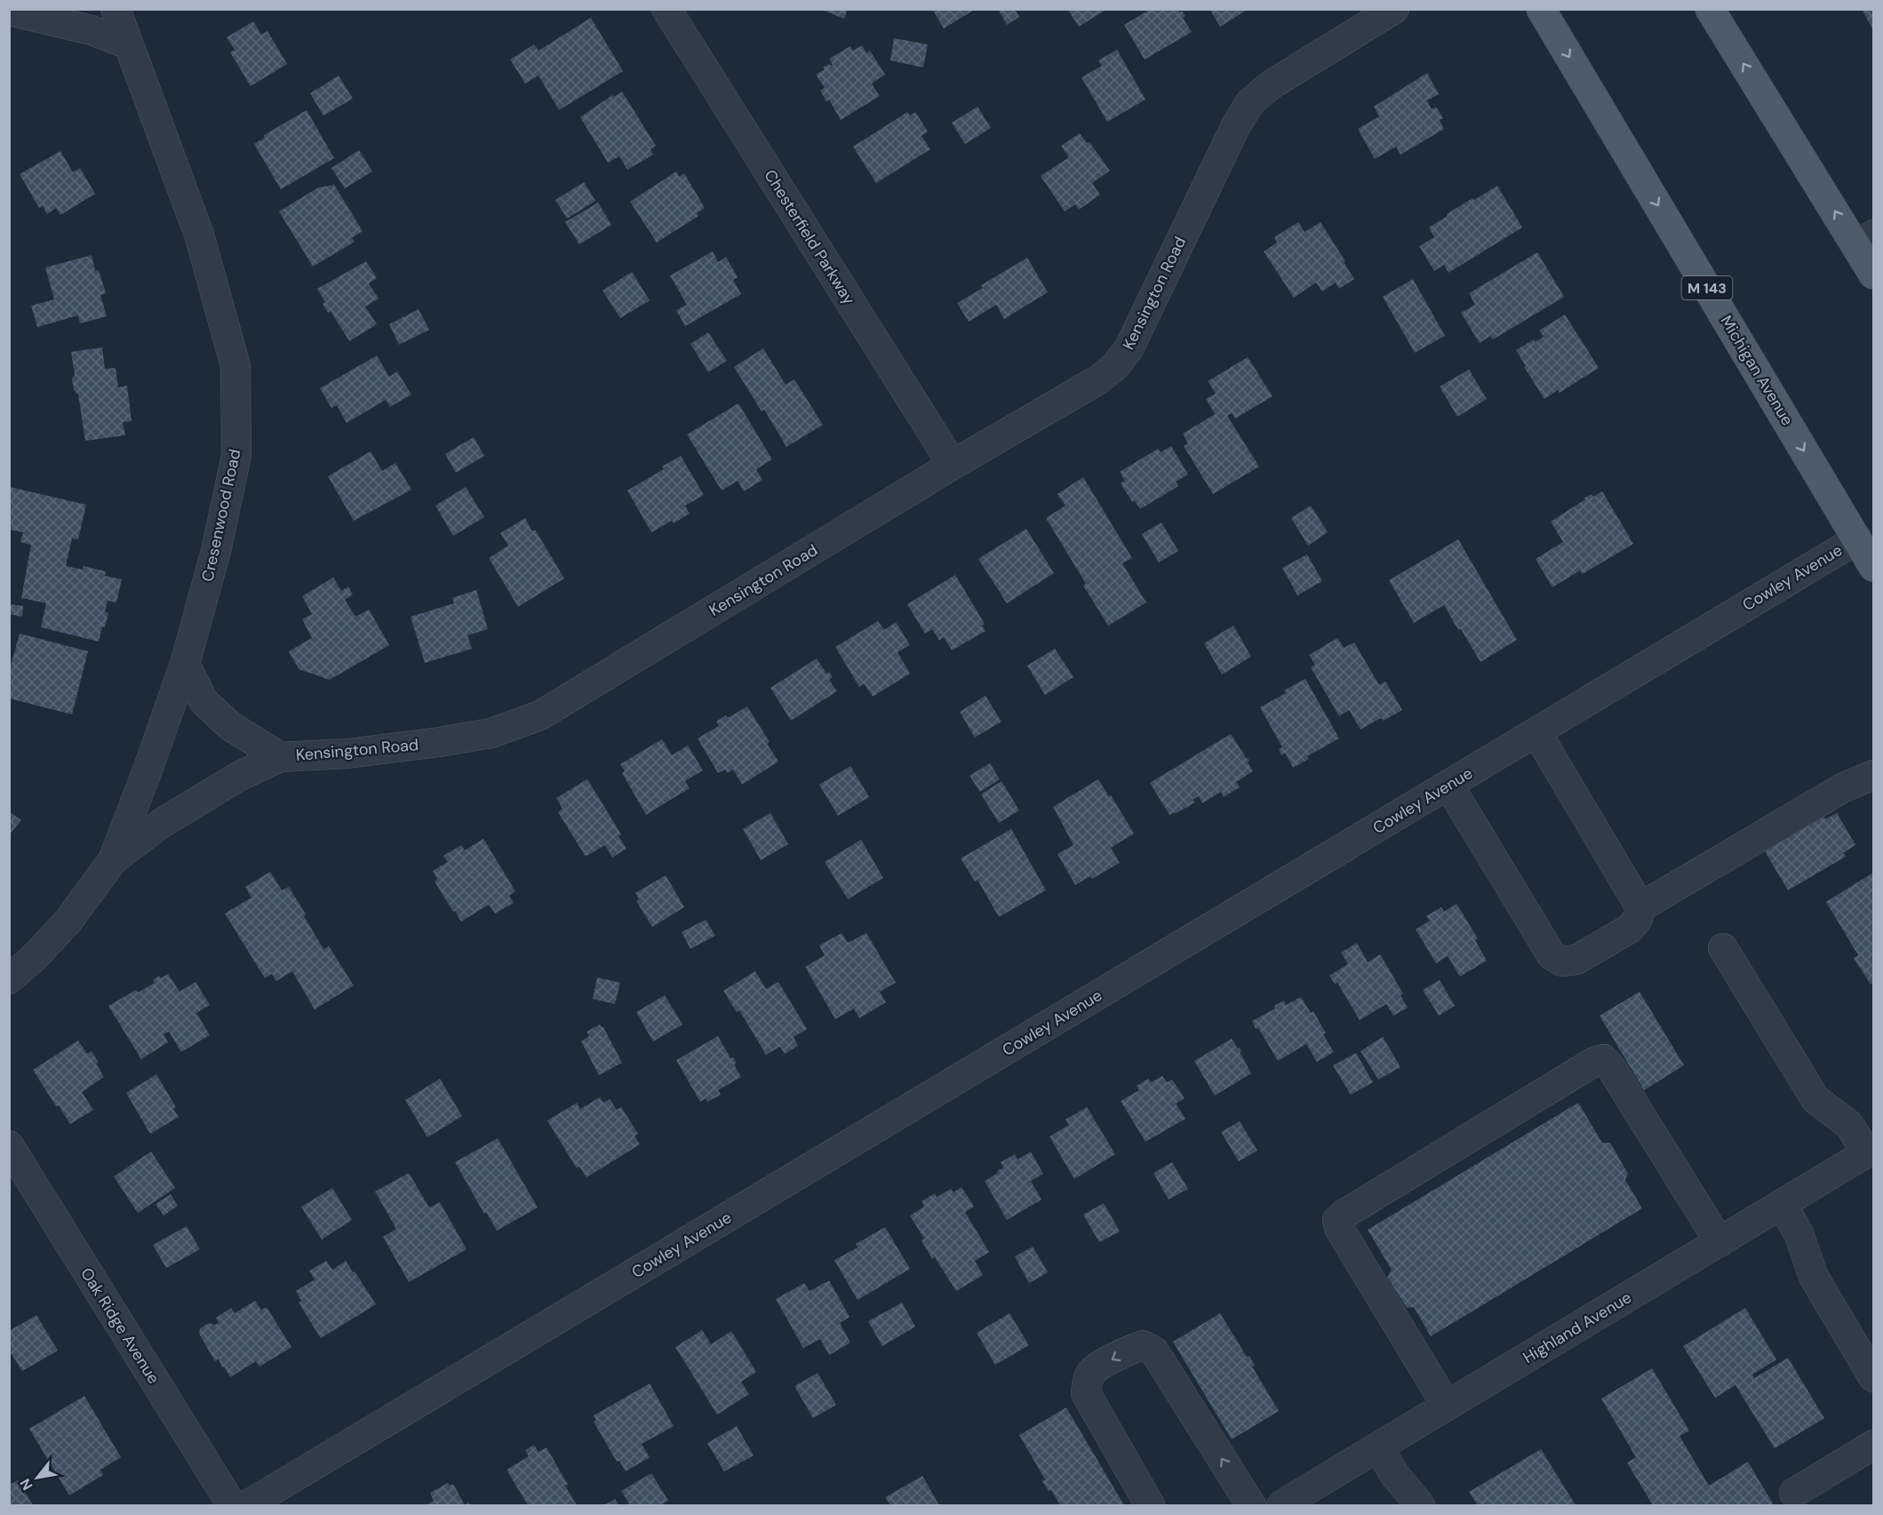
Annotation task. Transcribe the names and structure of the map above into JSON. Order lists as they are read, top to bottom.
{
  "streets": {
    "main road": ["M 143", "Michigan Avenue"],
    "street": [
      "Chesterfield Parkway",
      "Kensington Road",
      "Cresenwood Road",
      "Cowley Avenue",
      "Oak Ridge Avenue",
      "Highland Avenue"
    ]
  },
  "crossings": [
    ["Chesterfield Parkway", "Kensington Road"],
    ["Kensington Road", "Cresenwood Road"],
    ["Michigan Avenue", "Cowley Avenue"]
  ],
  "north": "bottom left"
}
